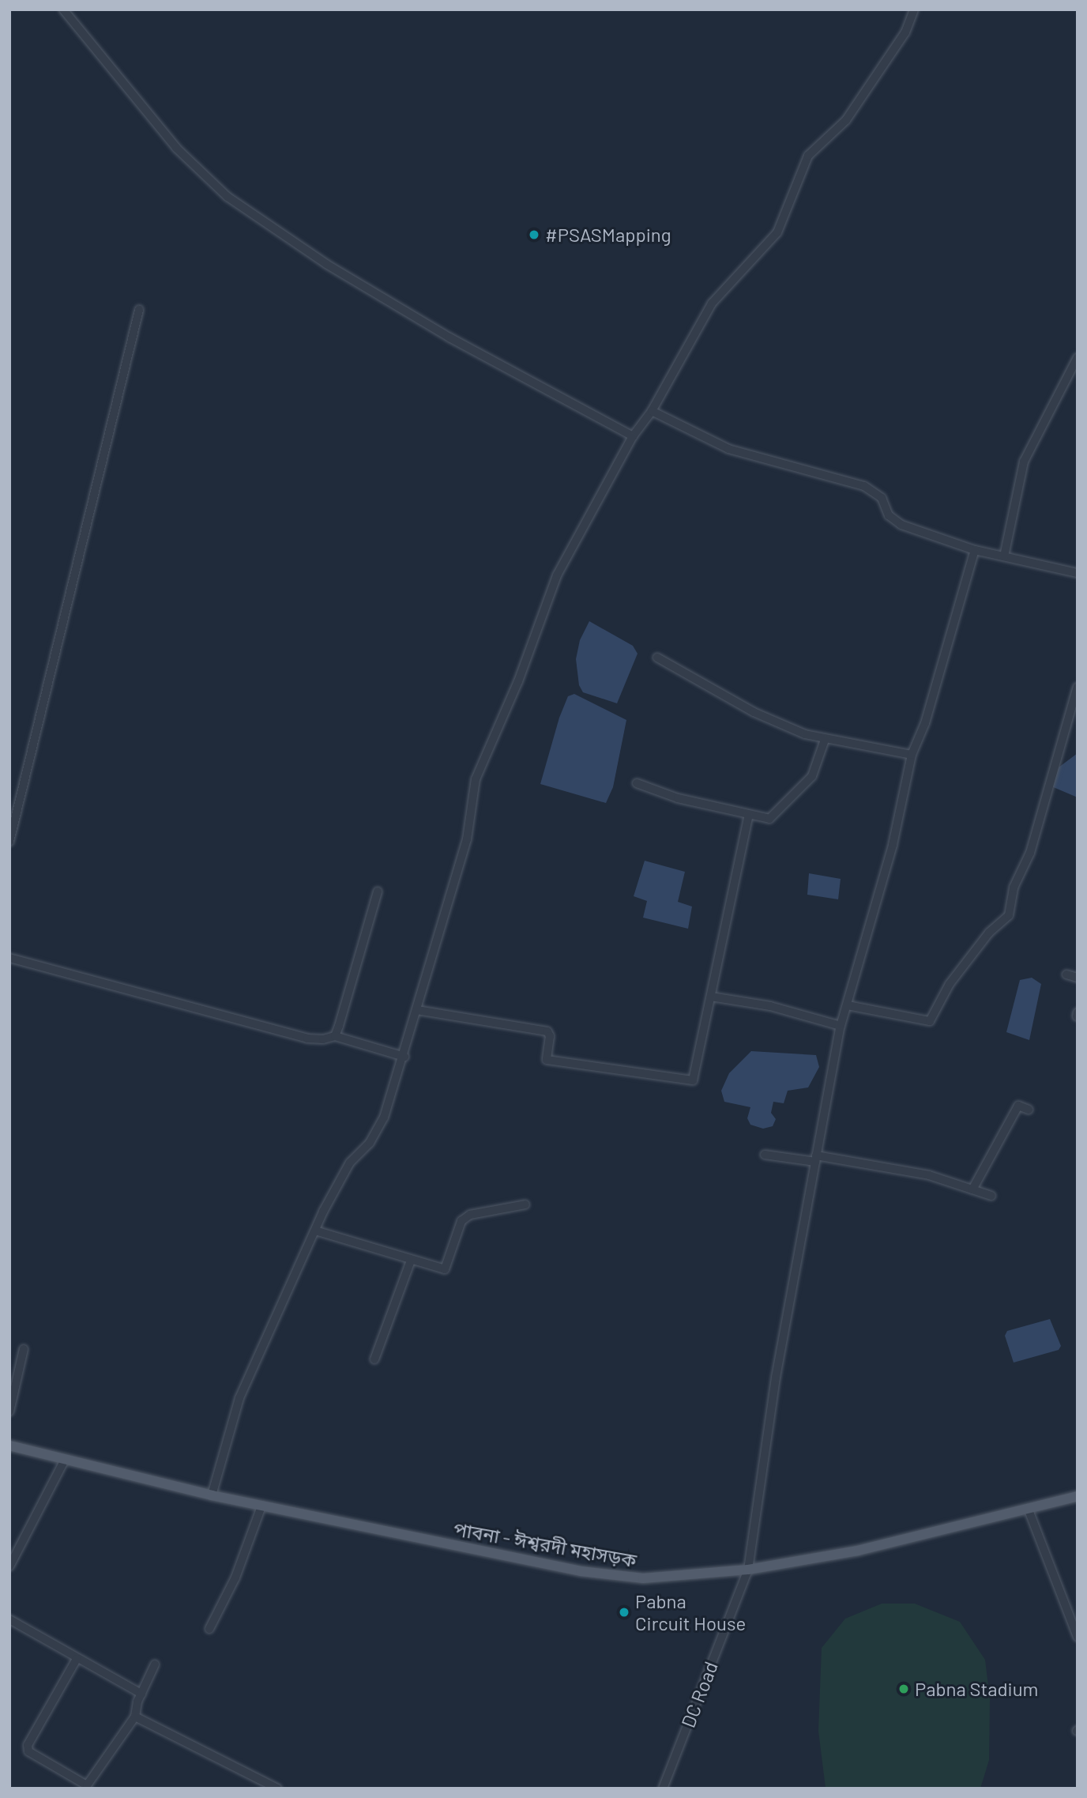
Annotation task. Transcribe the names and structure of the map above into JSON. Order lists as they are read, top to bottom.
{
  "streets": {
    "main road": ["পাবনা - ঈশ্বরদী মহাসড়ক"],
    "street": ["DC Road"]
  },
  "crossings": [
    ["পাবনা - ঈশ্বরদী মহাসড়ক", "DC Road"]
  ],
  "places": ["#PSASMapping", "Pabna Circuit House", "Pabna Stadium"]
}
